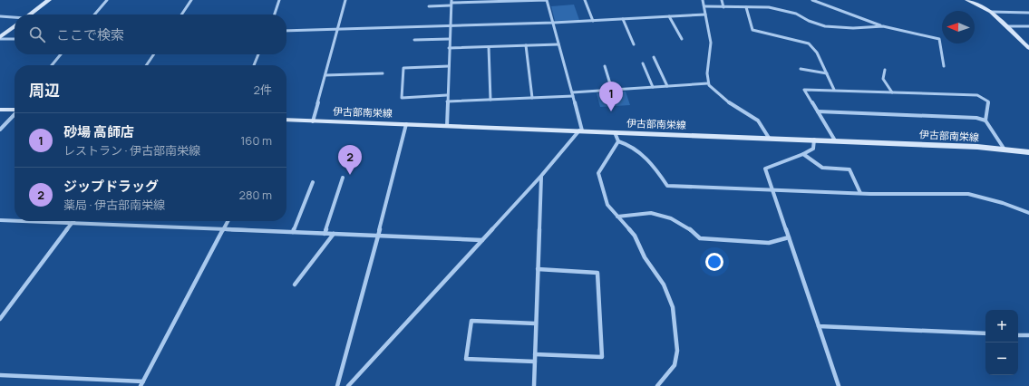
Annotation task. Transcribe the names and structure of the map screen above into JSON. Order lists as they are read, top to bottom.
{
  "streets": {
    "main road": ["伊古部南栄線"]
  },
  "north": "left",
  "page": {
    "search": "ここで検索",
    "heading": ["周辺", "2件"],
    "pins": ["1", "2"],
    "list": [
      {
        "mark": "1",
        "name": "砂場 高師店",
        "note": "レストラン · 伊古部南栄線",
        "value": "160 m"
      },
      {
        "mark": "2",
        "name": "ジップドラッグ",
        "note": "薬局 · 伊古部南栄線",
        "value": "280 m"
      }
    ],
    "map_buttons": ["+", "−"]
  }
}
